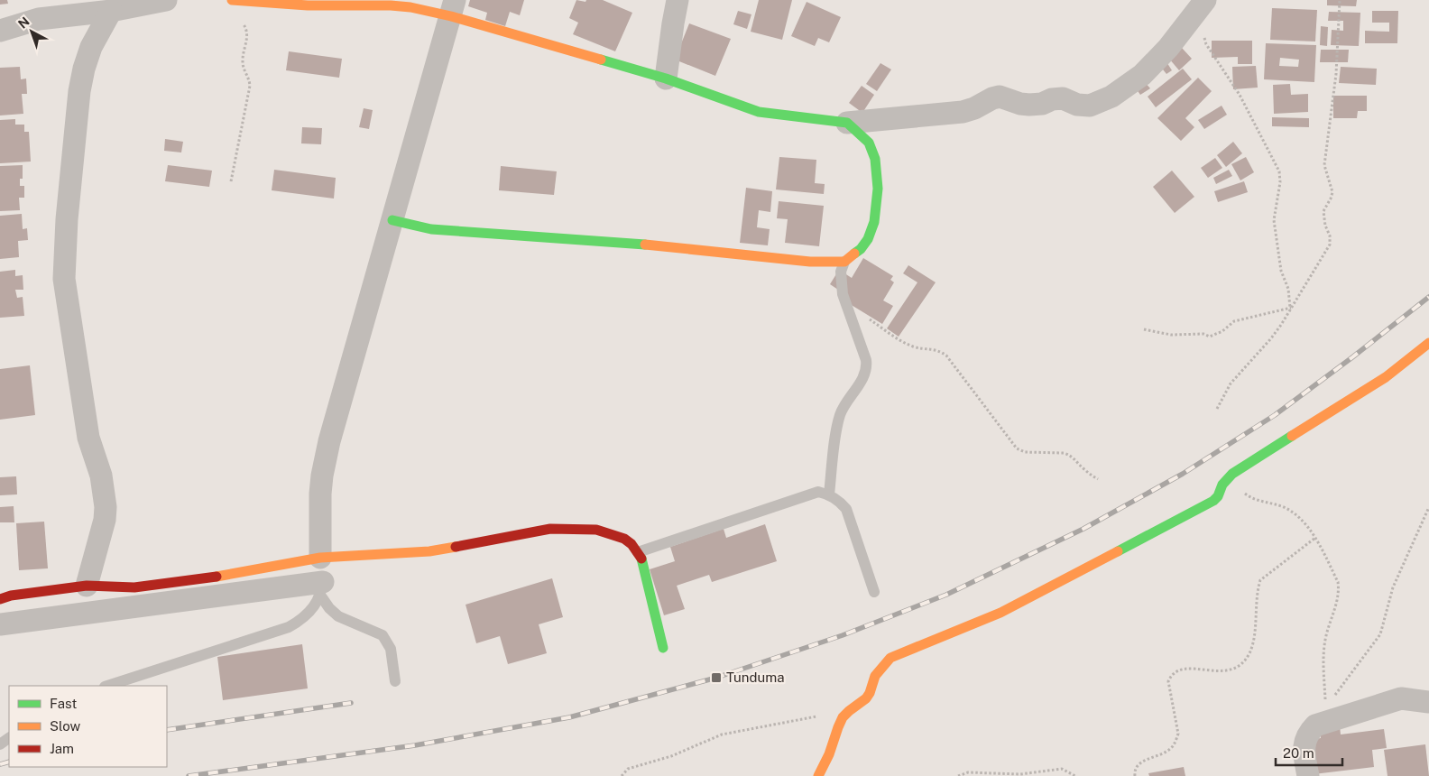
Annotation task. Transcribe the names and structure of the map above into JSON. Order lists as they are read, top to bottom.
{
  "places": {
    "transit": ["Tunduma"]
  },
  "legend": ["Fast", "Slow", "Jam"],
  "scale_bar": "20 m",
  "north": "top left"
}
